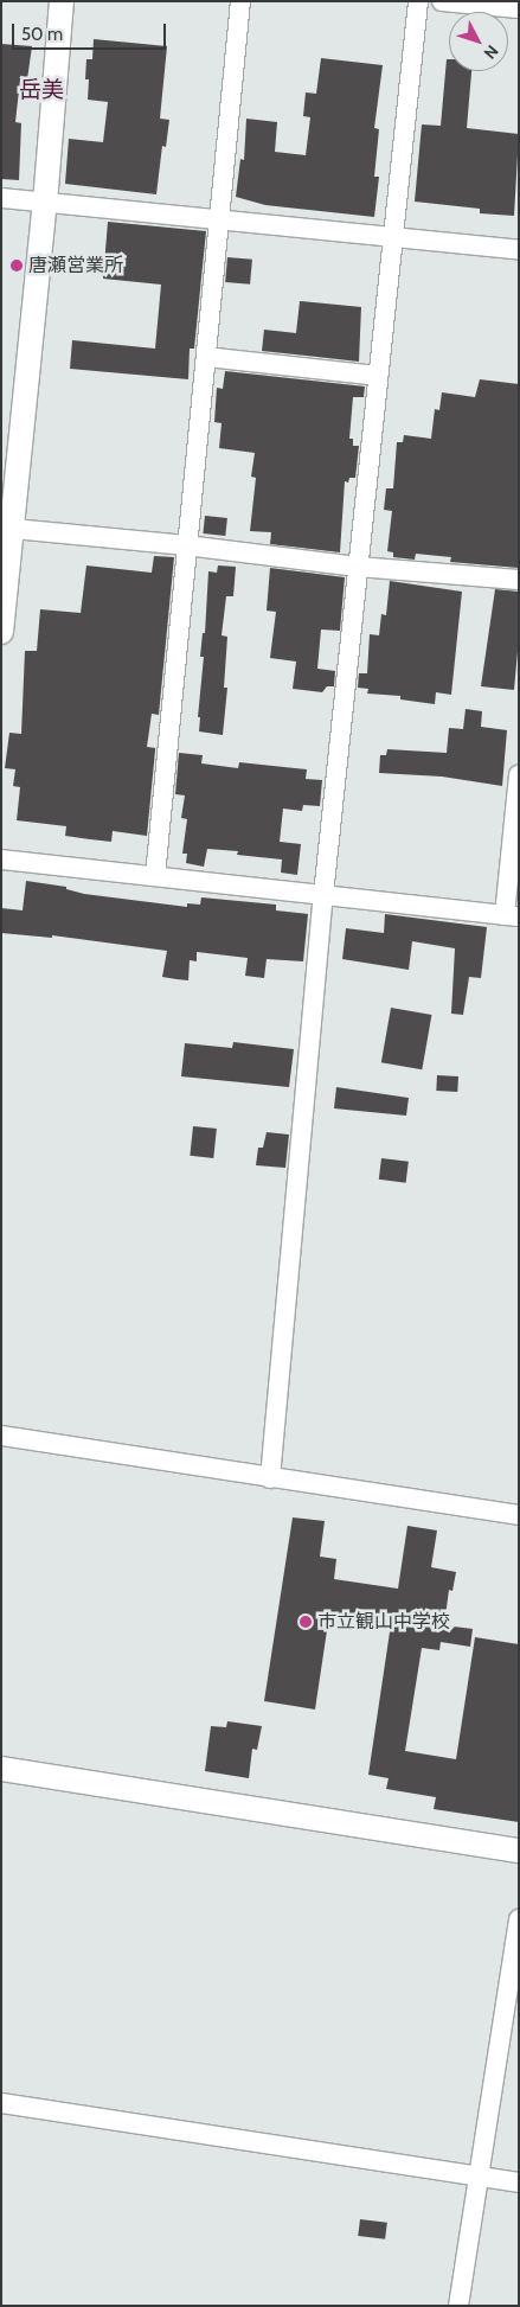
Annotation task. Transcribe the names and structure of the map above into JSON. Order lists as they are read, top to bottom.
{
  "districts": ["岳美"],
  "places": ["唐瀬営業所", "市立観山中学校"],
  "scale_bar": "50 m",
  "north": "bottom right"
}
